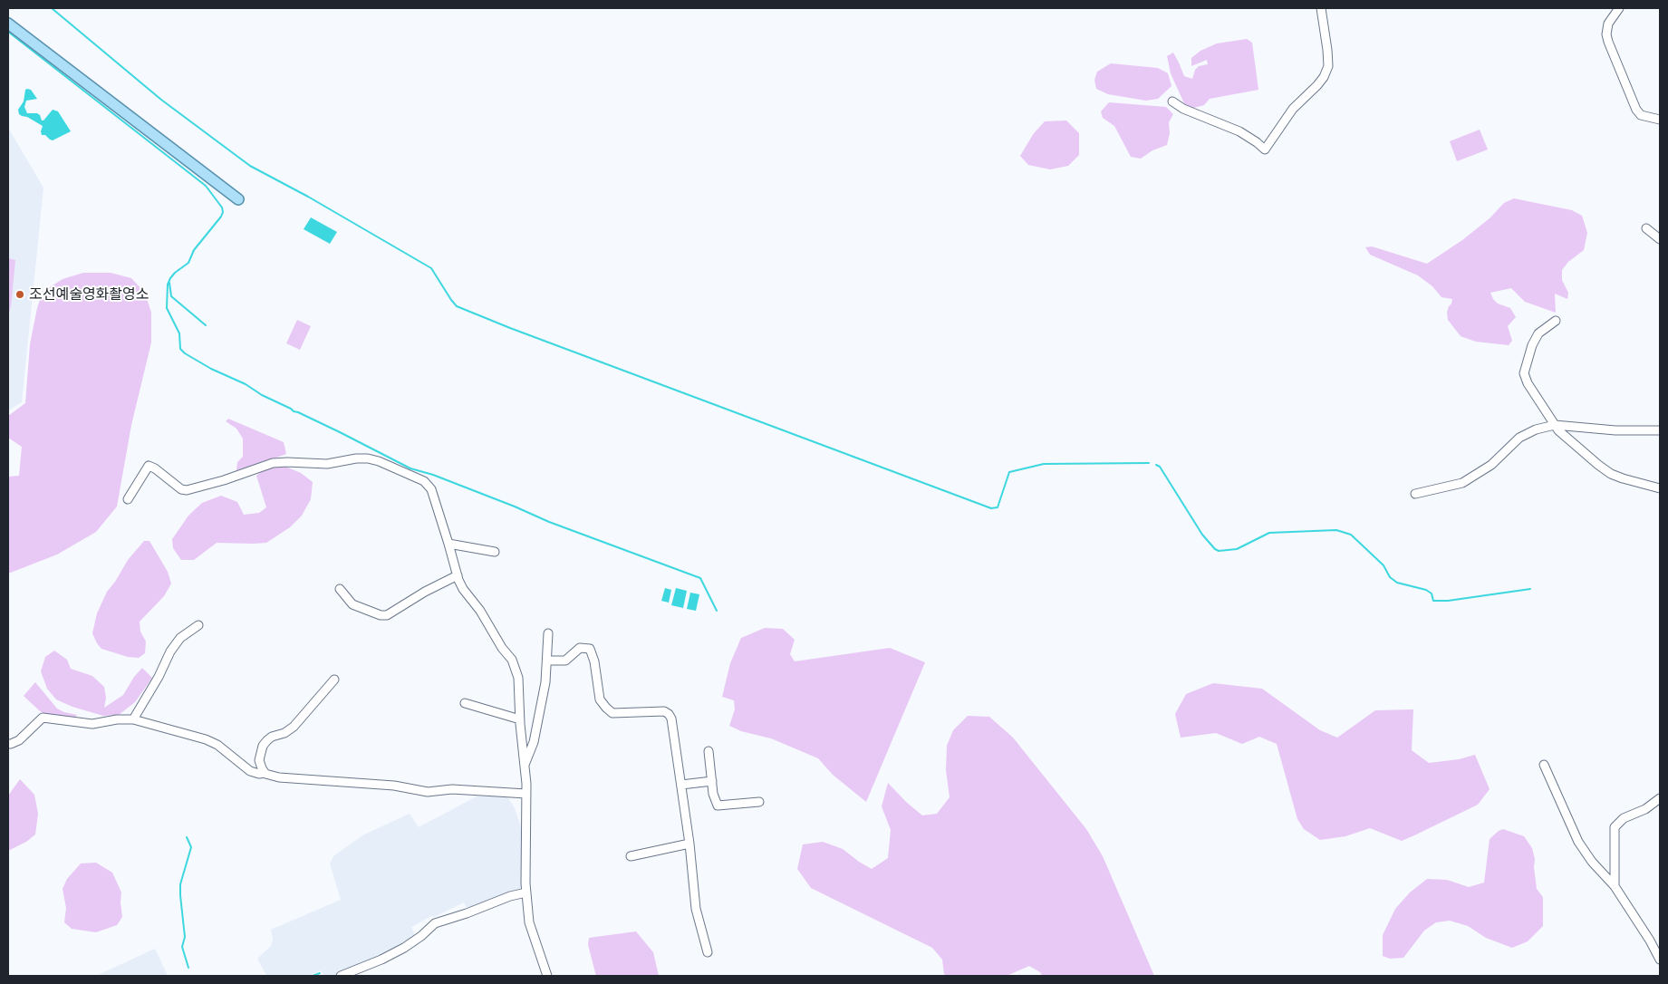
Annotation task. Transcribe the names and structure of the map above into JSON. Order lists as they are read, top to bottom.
{
  "places": ["조선예술영화촬영소"]
}
